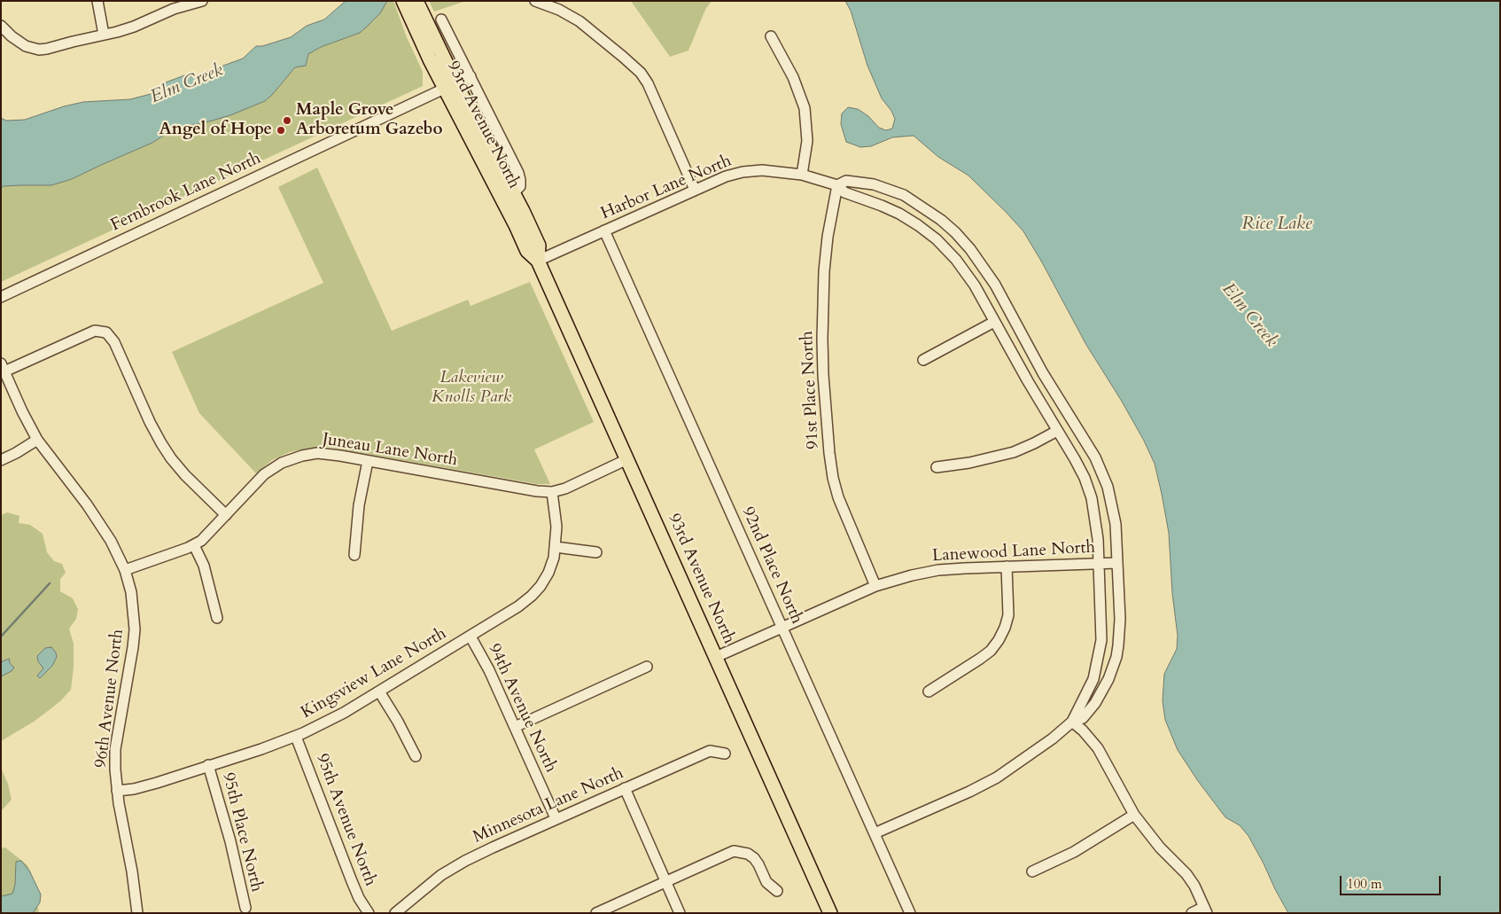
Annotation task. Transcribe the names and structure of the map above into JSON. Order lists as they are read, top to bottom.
{
  "streets": {
    "main road": ["93rd Avenue North"],
    "street": [
      "Harbor Lane North",
      "Fernbrook Lane North",
      "91st Place North",
      "Juneau Lane North",
      "Lanewood Lane North",
      "92nd Place North",
      "Kingsview Lane North",
      "96th Avenue North",
      "94th Avenue North",
      "Minnesota Lane North",
      "95th Avenue North",
      "95th Place North"
    ]
  },
  "crossings": [
    ["93rd Avenue North", "Harbor Lane North"],
    ["93rd Avenue North", "Fernbrook Lane North"],
    ["93rd Avenue North", "Juneau Lane North"],
    ["93rd Avenue North", "Lanewood Lane North"],
    ["Harbor Lane North", "91st Place North"],
    ["Harbor Lane North", "92nd Place North"],
    ["91st Place North", "Lanewood Lane North"],
    ["Juneau Lane North", "Kingsview Lane North"],
    ["Juneau Lane North", "96th Avenue North"],
    ["Lanewood Lane North", "92nd Place North"],
    ["Kingsview Lane North", "96th Avenue North"],
    ["Kingsview Lane North", "94th Avenue North"],
    ["Kingsview Lane North", "95th Avenue North"],
    ["Kingsview Lane North", "95th Place North"],
    ["94th Avenue North", "Minnesota Lane North"]
  ],
  "water": ["Elm Creek", "Rice Lake"],
  "parks": ["Lakeview Knolls Park"],
  "places": ["Maple Grove Arboretum Gazebo", "Angel of Hope"],
  "scale_bar": "100 m"
}
